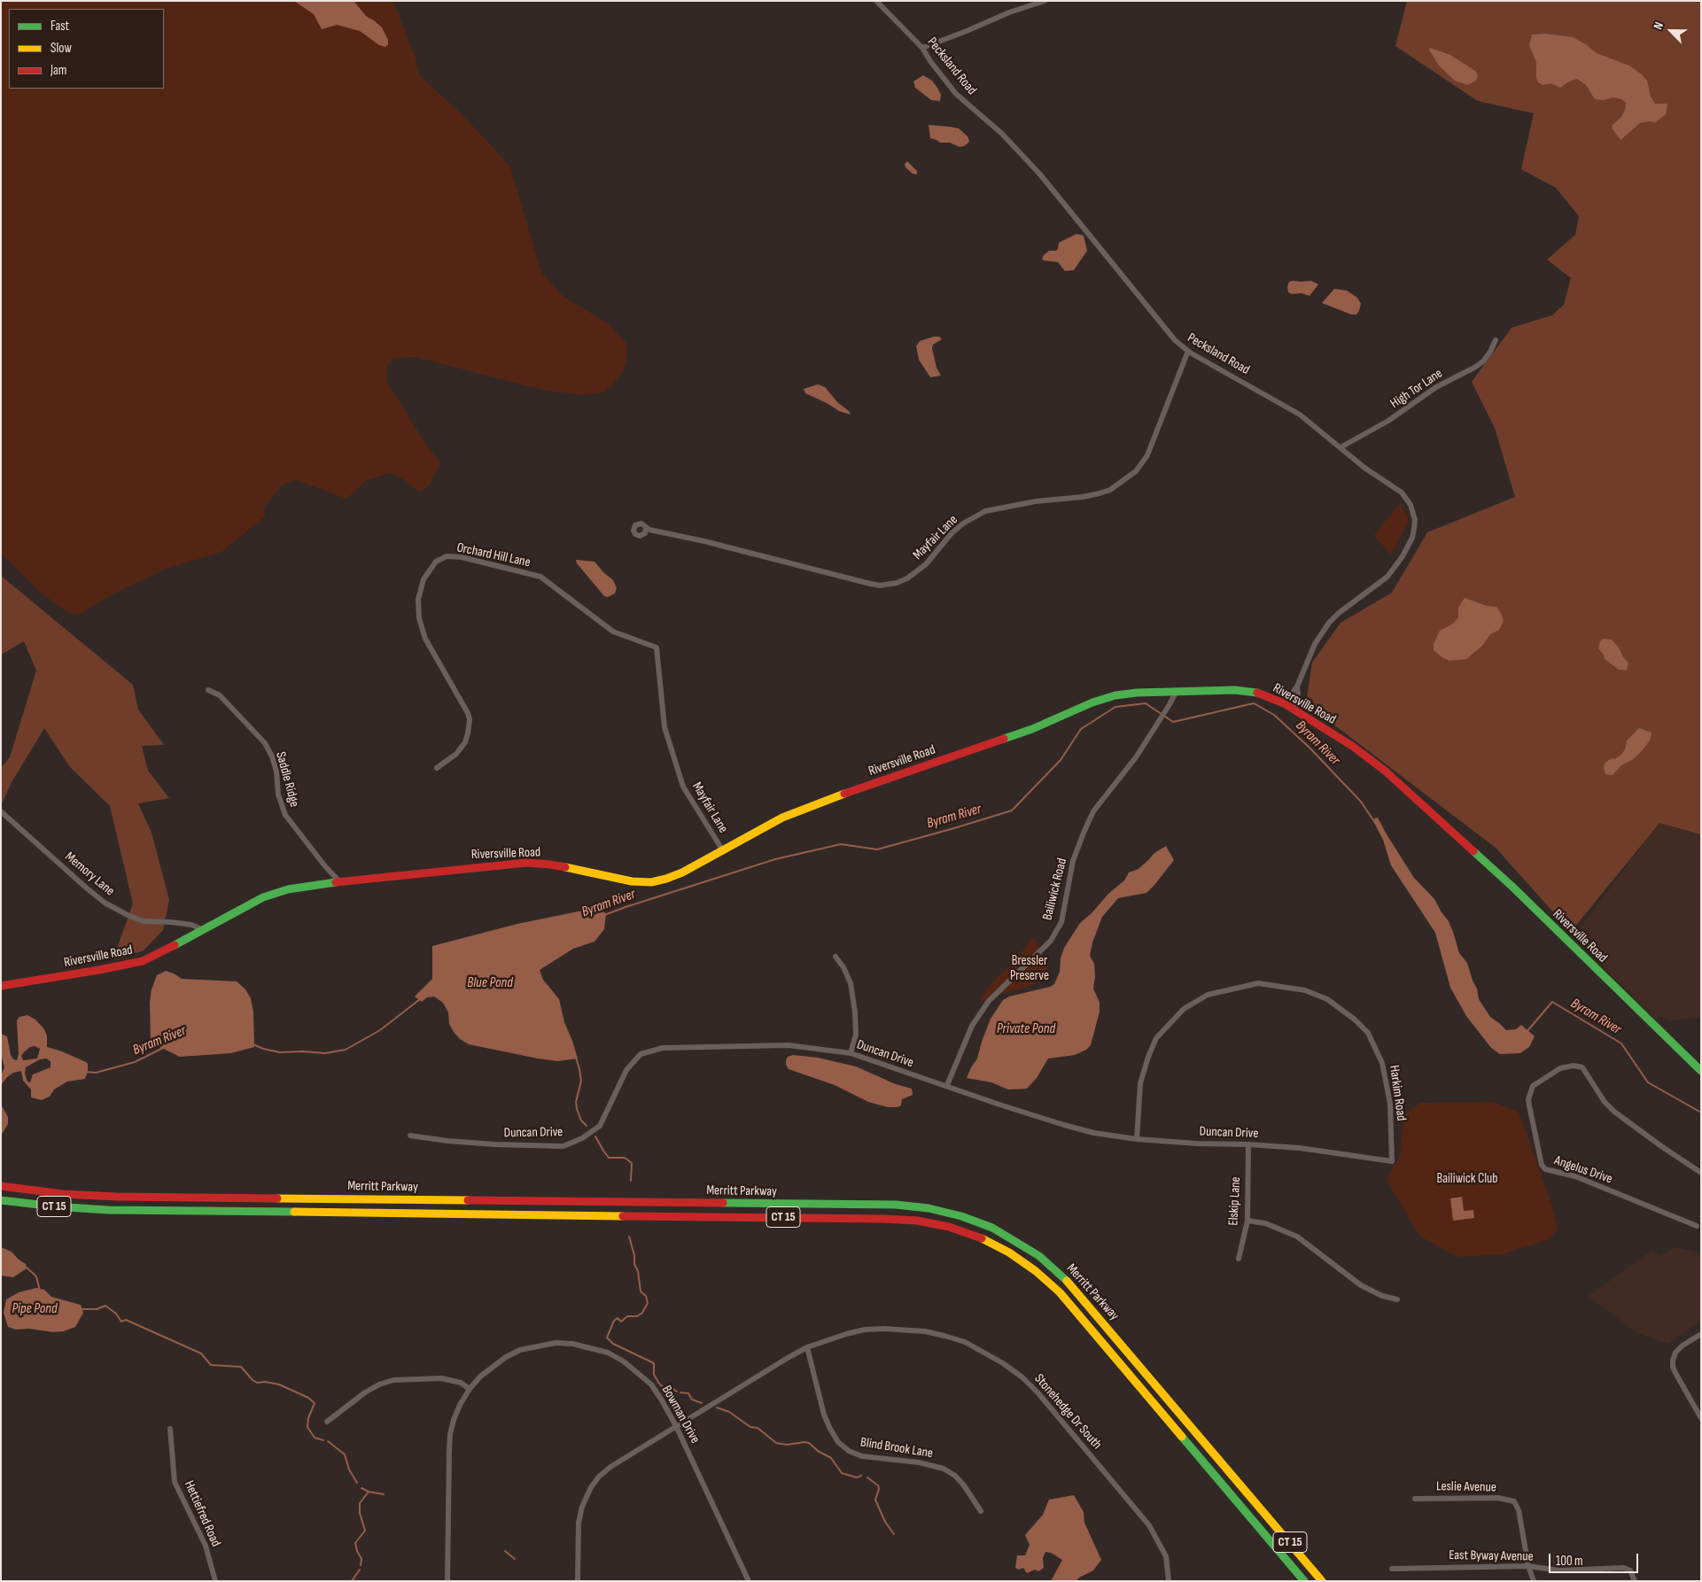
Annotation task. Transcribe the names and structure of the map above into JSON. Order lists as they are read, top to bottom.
{
  "streets": {
    "main road": ["Riversville Road", "Merritt Parkway", "CT 15"],
    "street": [
      "Pecksland Road",
      "High Tor Lane",
      "Mayfair Lane",
      "Orchard Hill Lane",
      "Saddle Ridge",
      "Memory Lane",
      "Bailiwick Road",
      "Duncan Drive",
      "Harkim Road",
      "Angelus Drive",
      "Elskip Lane",
      "Stonehedge Dr South",
      "Bowman Drive",
      "Blind Brook Lane",
      "Leslie Avenue",
      "Hettiefred Road",
      "East Byway Avenue"
    ]
  },
  "crossings": [
    ["Pecksland Road", "High Tor Lane"],
    ["Pecksland Road", "Mayfair Lane"],
    ["Pecksland Road", "Riversville Road"],
    ["Mayfair Lane", "Orchard Hill Lane"],
    ["Mayfair Lane", "Riversville Road"],
    ["Riversville Road", "Saddle Ridge"],
    ["Riversville Road", "Memory Lane"],
    ["Riversville Road", "Bailiwick Road"],
    ["Bailiwick Road", "Duncan Drive"],
    ["Duncan Drive", "Harkim Road"],
    ["Duncan Drive", "Elskip Lane"],
    ["Stonehedge Dr South", "Bowman Drive"],
    ["Stonehedge Dr South", "Blind Brook Lane"],
    ["Leslie Avenue", "East Byway Avenue"]
  ],
  "water": [
    "Byram River",
    "Blue Pond",
    "Private Pond",
    "Pipe Pond"
  ],
  "parks": ["Bressler Preserve", "Bailiwick Club"],
  "legend": ["Fast", "Slow", "Jam"],
  "scale_bar": "100 m",
  "north": "top left"
}
